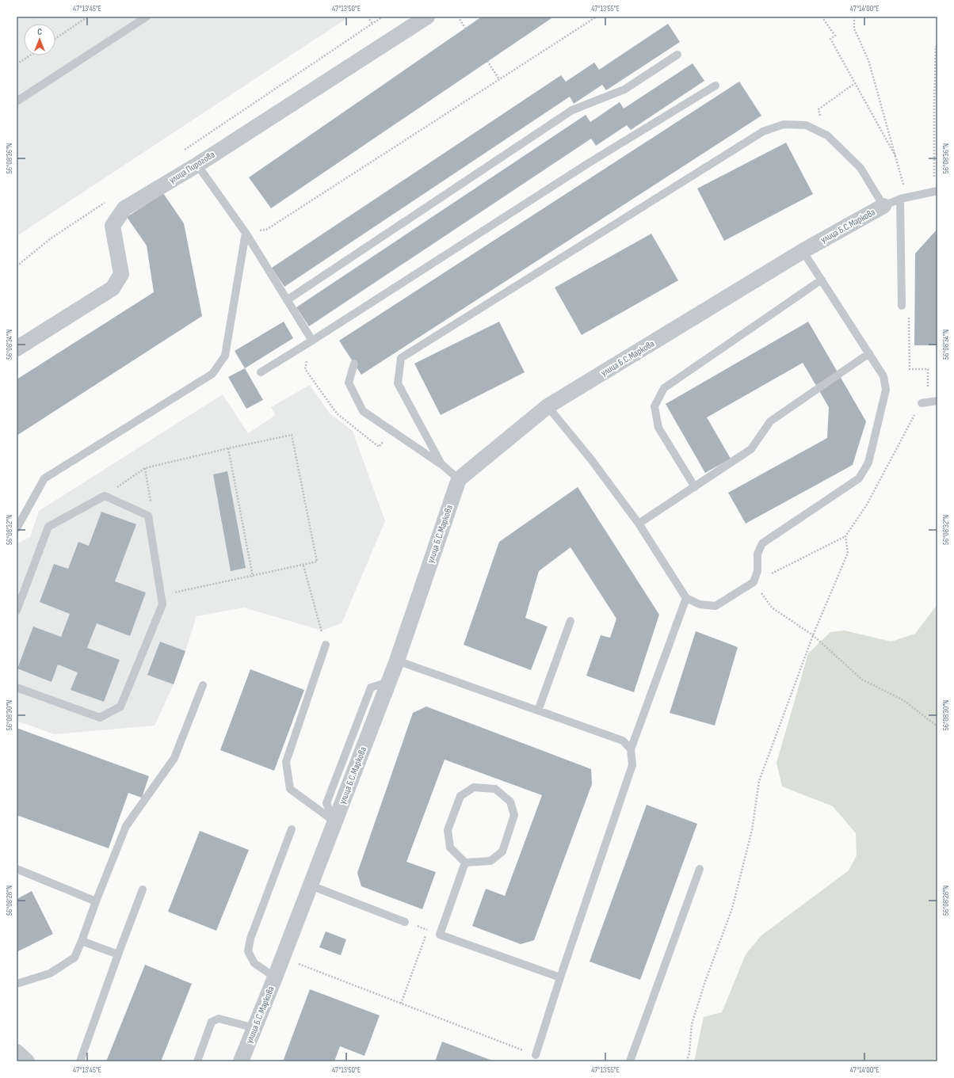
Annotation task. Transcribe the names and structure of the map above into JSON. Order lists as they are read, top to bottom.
{
  "streets": {
    "street": ["улица Пирогова", "улица Б.С.Маркова"]
  },
  "north": "top",
  "coordinates": [
    "47°13'45\"E",
    "47°13'50\"E",
    "47°13'55\"E",
    "47°14'00\"E",
    "56°08'36\"N",
    "56°08'34\"N",
    "56°08'32\"N",
    "56°08'30\"N",
    "56°08'28\"N"
  ]
}
